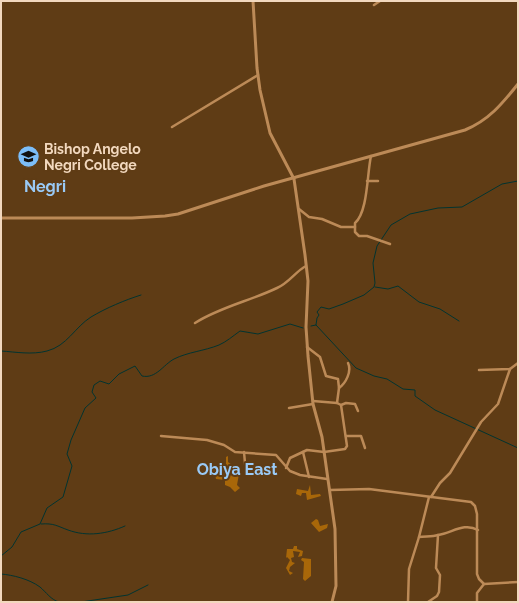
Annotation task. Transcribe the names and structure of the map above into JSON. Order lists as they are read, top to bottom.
{
  "districts": ["Negri", "Obiya East"],
  "places": {
    "school or university": ["Bishop Angelo Negri College"]
  }
}
